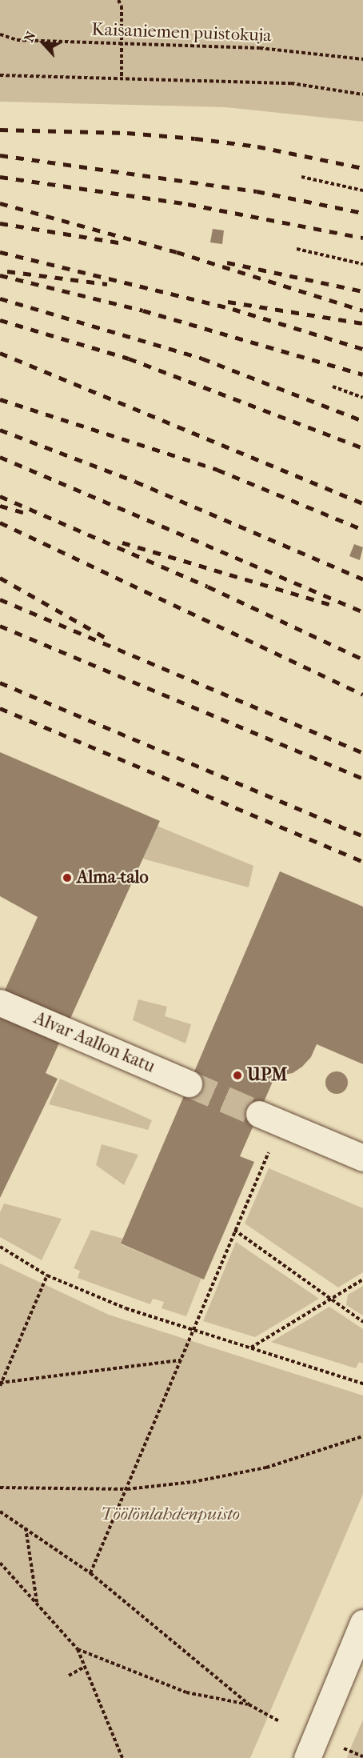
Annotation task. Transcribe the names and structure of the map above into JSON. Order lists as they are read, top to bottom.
{
  "streets": {
    "street": ["Alvar Aallon katu"],
    "path": ["Kaisaniemen puistokuja"]
  },
  "parks": ["Töölönlahdenpuisto"],
  "places": ["Alma-talo", "UPM"],
  "north": "top left"
}
